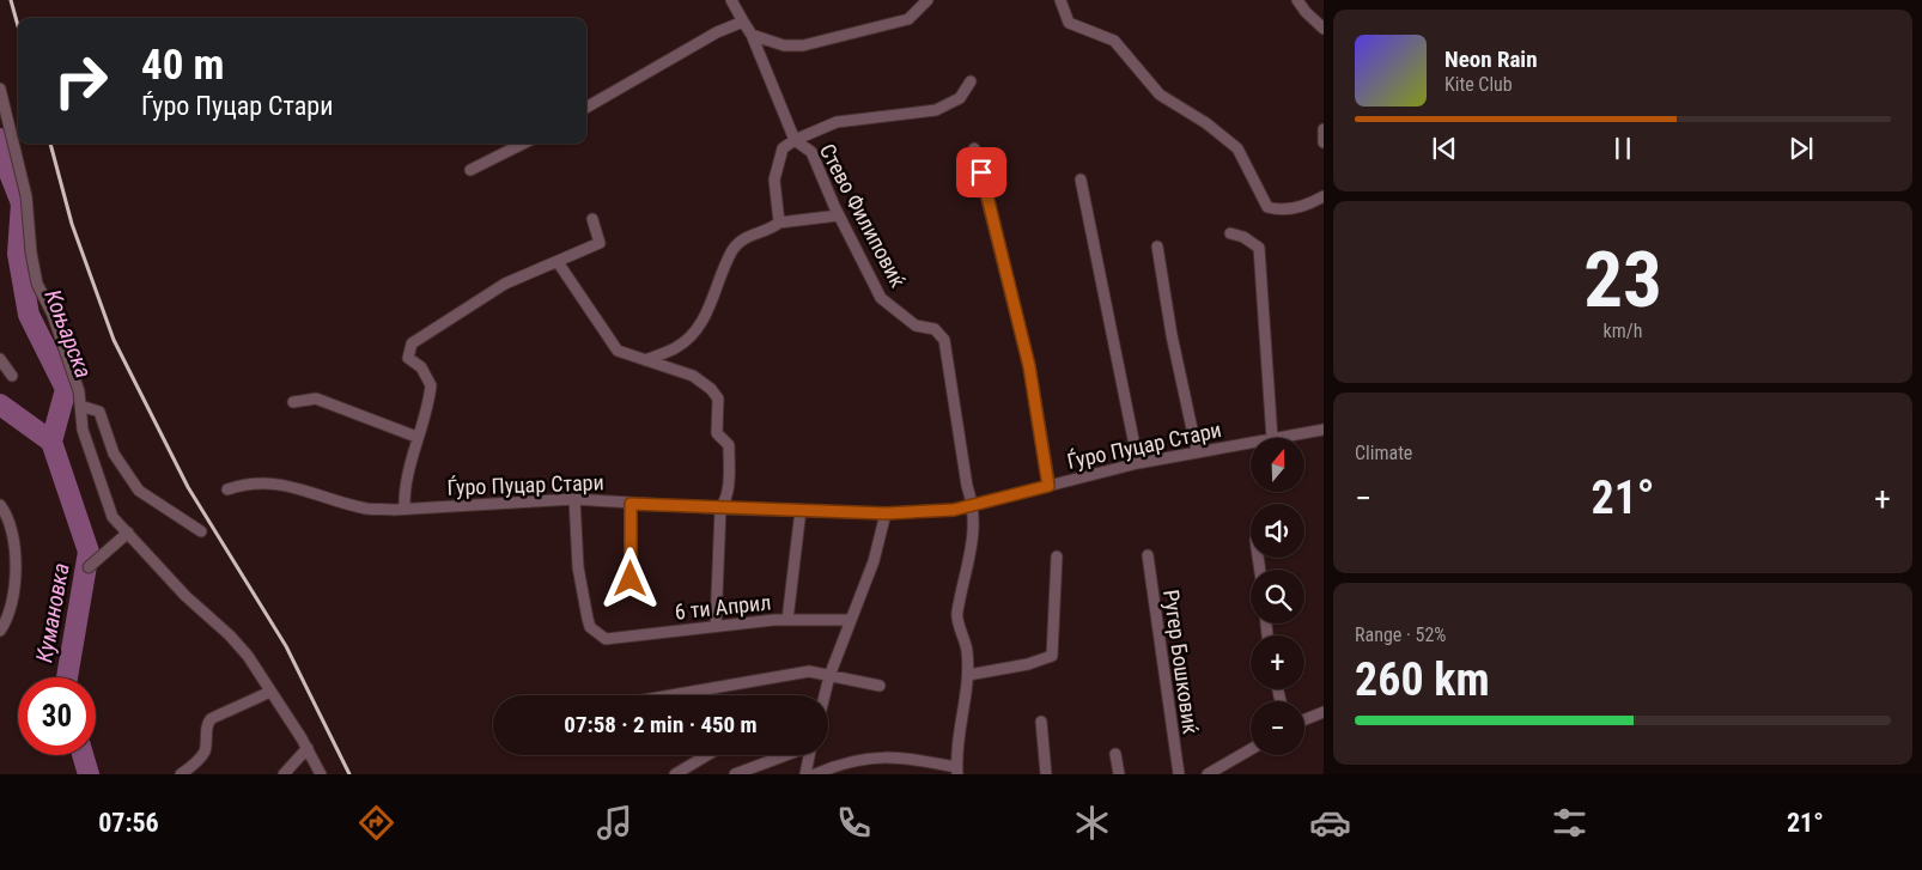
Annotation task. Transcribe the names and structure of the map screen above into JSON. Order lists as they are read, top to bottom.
{
  "streets": {
    "street": [
      "Стево Филиповиќ",
      "Ѓуро Пуцар Стари",
      "6 ти Април",
      "Ругер Бошковиќ"
    ]
  },
  "crossings": [
    ["Стево Филиповиќ", "Ѓуро Пуцар Стари"],
    ["Ѓуро Пуцар Стари", "6 ти Април"]
  ],
  "water": ["Коњарска", "Кумановка"],
  "north": "top",
  "page": {
    "turn": ["40 m", "Ѓуро Пуцар Стари"],
    "song": ["Neon Rain", "Kite Club"],
    "tile": [
      ["23", "km/h"],
      "Climate",
      ["Range · 52%", "260 km"]
    ],
    "map_buttons": ["+", "−"],
    "heat": ["−", "21°", "+"],
    "limit": "30",
    "trip": "07:58 · 2 min · 450 m",
    "tabs": ["07:56", "21°"]
  }
}
